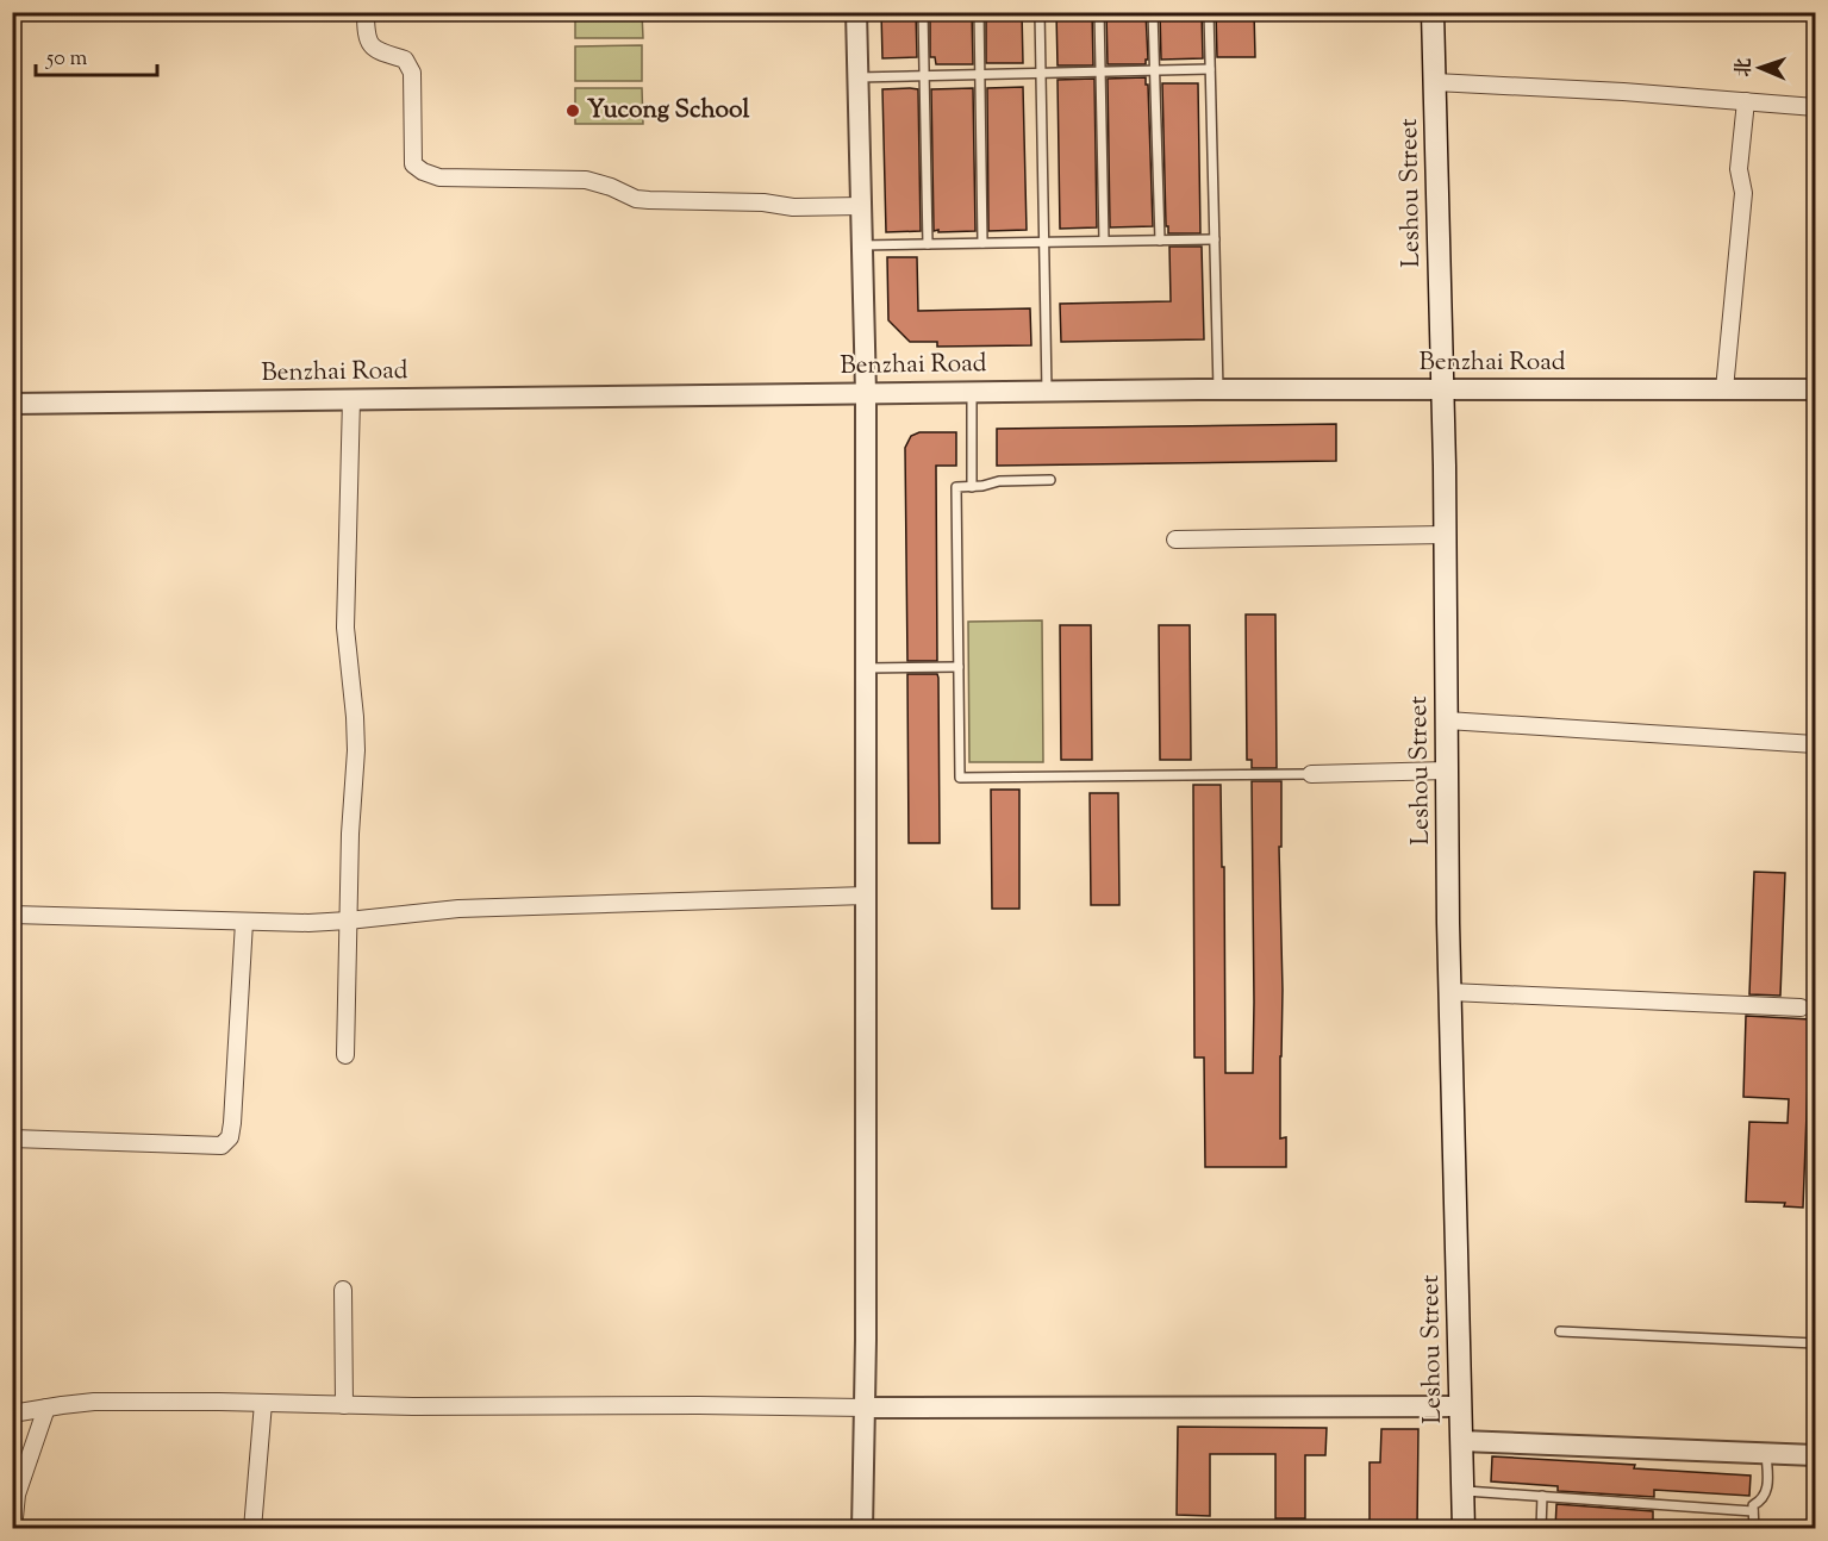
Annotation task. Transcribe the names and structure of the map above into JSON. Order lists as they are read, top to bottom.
{
  "streets": {
    "main road": ["Leshou Street"],
    "street": ["Benzhai Road"]
  },
  "crossings": [
    ["Leshou Street", "Benzhai Road"]
  ],
  "places": ["Yucong School"],
  "scale_bar": "50 m",
  "north": "left"
}
